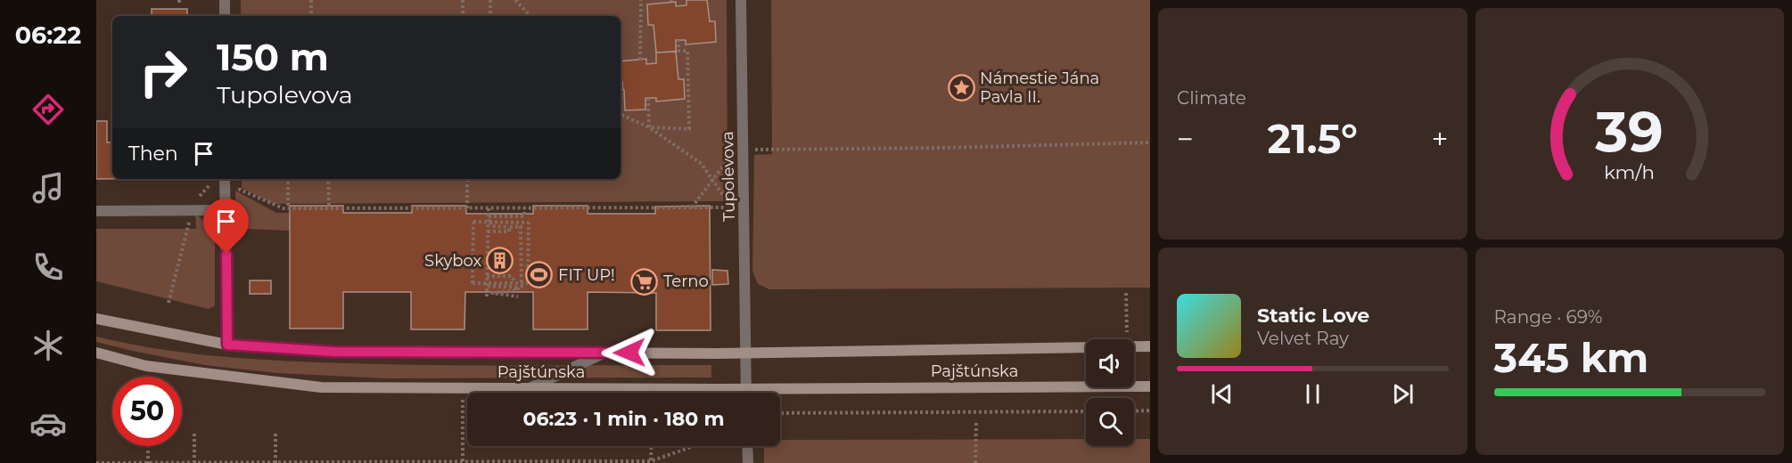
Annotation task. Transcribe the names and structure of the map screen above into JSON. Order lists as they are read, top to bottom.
{
  "streets": {
    "main road": ["Pajštúnska"],
    "street": ["Tupolevova"]
  },
  "crossings": [
    ["Tupolevova", "Pajštúnska"]
  ],
  "places": {
    "place": ["Námestie Jána Pavla II."],
    "building": ["Skybox"],
    "sports": ["FIT UP!"],
    "supermarket": ["Terno"]
  },
  "page": {
    "tabs": "06:22",
    "tile": [
      "Climate",
      ["Range · 69%", "345 km"]
    ],
    "turn": ["150 m", "Tupolevova"],
    "heat": ["−", "21.5°", "+"],
    "then": "Then",
    "song": ["Static Love", "Velvet Ray"],
    "limit": "50",
    "trip": "06:23 · 1 min · 180 m",
    "gauge": ["39", "km/h"]
  }
}
